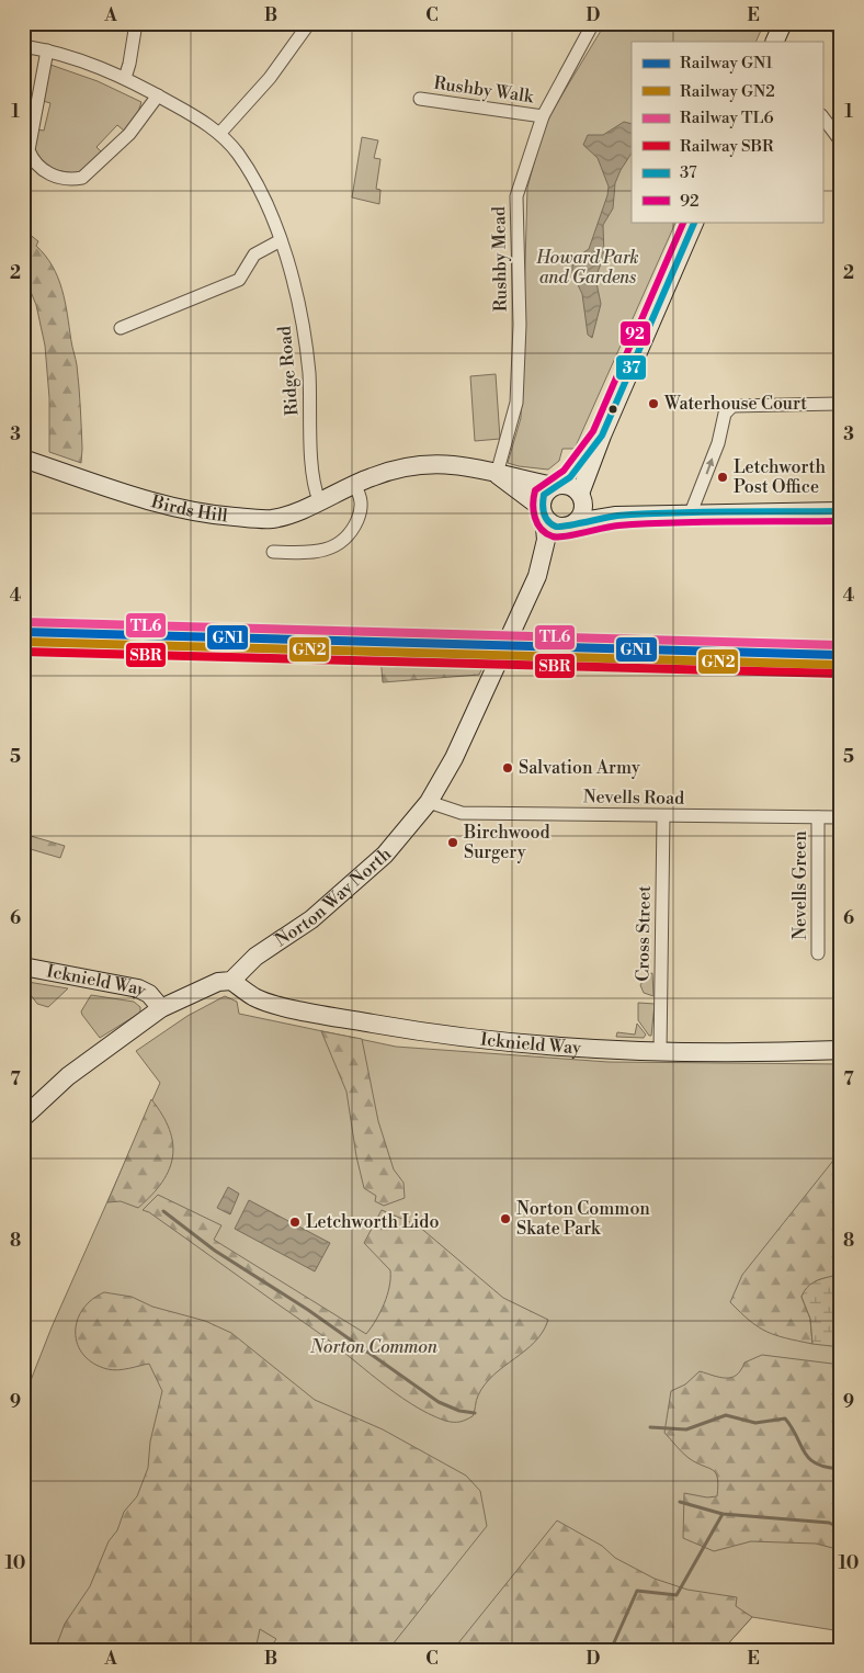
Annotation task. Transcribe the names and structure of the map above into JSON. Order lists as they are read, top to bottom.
{
  "streets": {
    "street": [
      "Rushby Walk",
      "Rushby Mead",
      "Ridge Road",
      "Birds Hill",
      "Nevells Road",
      "Nevells Green",
      "Norton Way North",
      "Cross Street",
      "Icknield Way"
    ]
  },
  "crossings": [
    ["Rushby Walk", "Rushby Mead"],
    ["Rushby Mead", "Birds Hill"],
    ["Ridge Road", "Birds Hill"],
    ["Birds Hill", "Norton Way North"],
    ["Nevells Road", "Nevells Green"],
    ["Nevells Road", "Norton Way North"],
    ["Nevells Road", "Cross Street"],
    ["Norton Way North", "Icknield Way"],
    ["Cross Street", "Icknield Way"]
  ],
  "parks": ["Howard Park and Gardens", "Norton Common"],
  "places": [
    "Waterhouse Court",
    "Letchworth Post Office",
    "Salvation Army",
    "Birchwood Surgery",
    "Norton Common Skate Park",
    "Letchworth Lido"
  ],
  "lines": [
    "transit line 37",
    "transit line 92",
    "rail line TL6",
    "rail line GN1",
    "rail line GN2",
    "rail line SBR"
  ],
  "legend": [
    "Railway GN1",
    "Railway GN2",
    "Railway TL6",
    "Railway SBR",
    "37",
    "92"
  ],
  "grid": {
    "columns": [
      "A",
      "B",
      "C",
      "D",
      "E"
    ],
    "rows": [
      "1",
      "2",
      "3",
      "4",
      "5",
      "6",
      "7",
      "8",
      "9",
      "10"
    ]
  }
}
